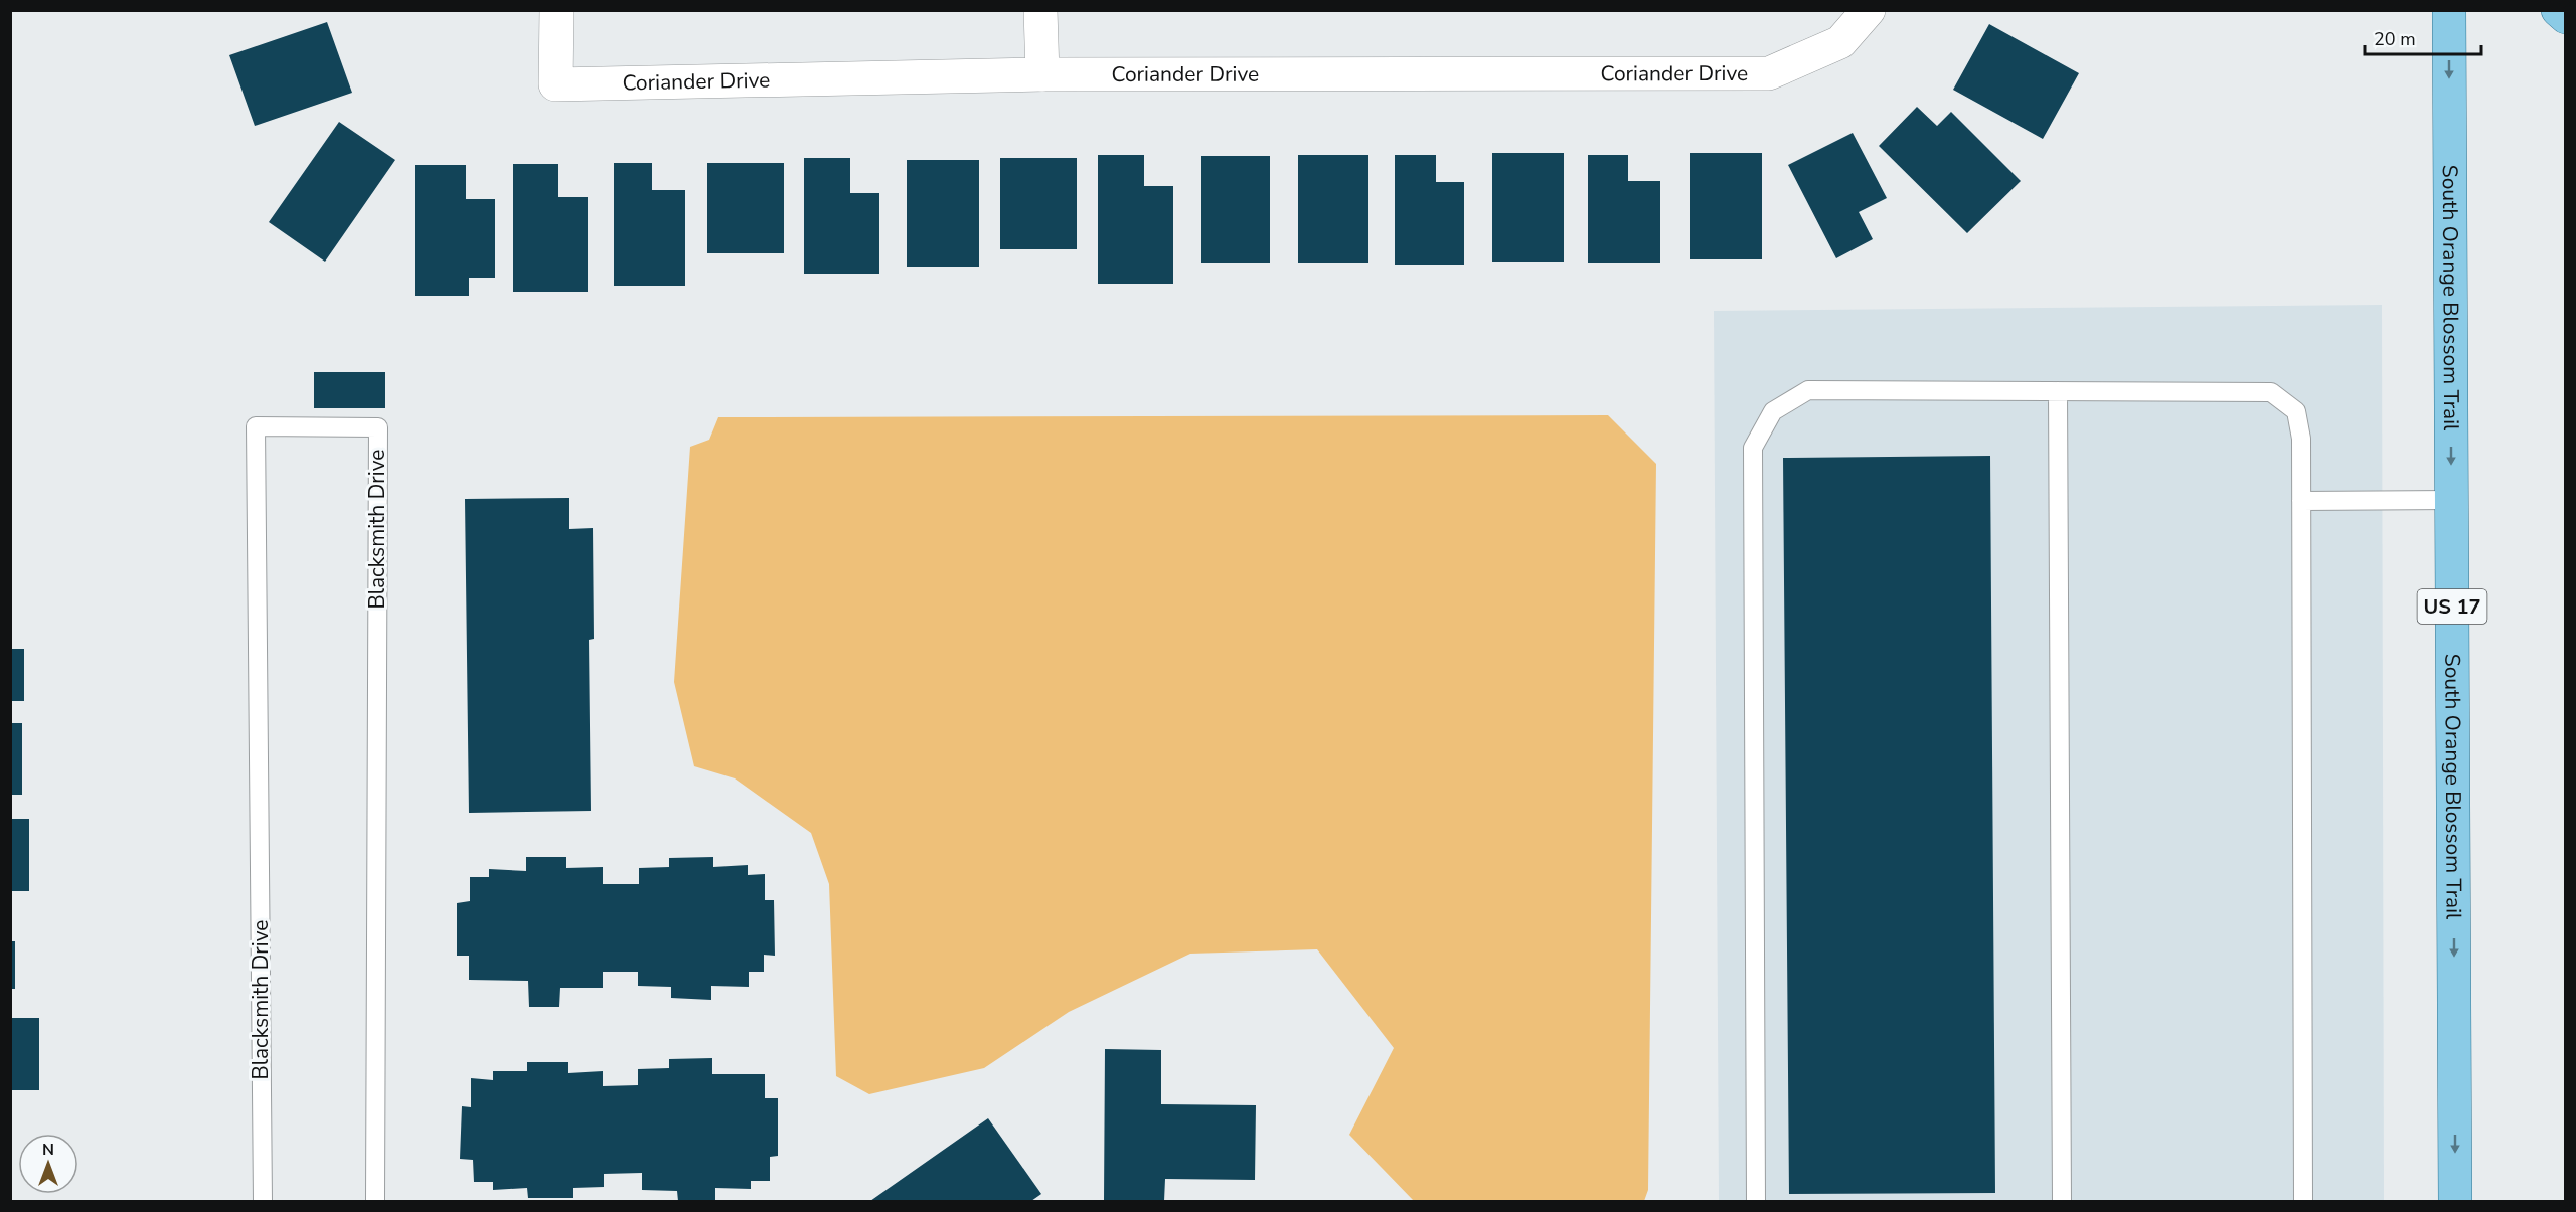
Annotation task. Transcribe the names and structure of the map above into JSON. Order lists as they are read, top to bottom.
{
  "streets": {
    "main road": ["South Orange Blossom Trail", "US 17"],
    "street": ["Coriander Drive"],
    "lane": ["Blacksmith Drive"]
  },
  "one_way": ["South Orange Blossom Trail"],
  "scale_bar": "20 m",
  "north": "top"
}
